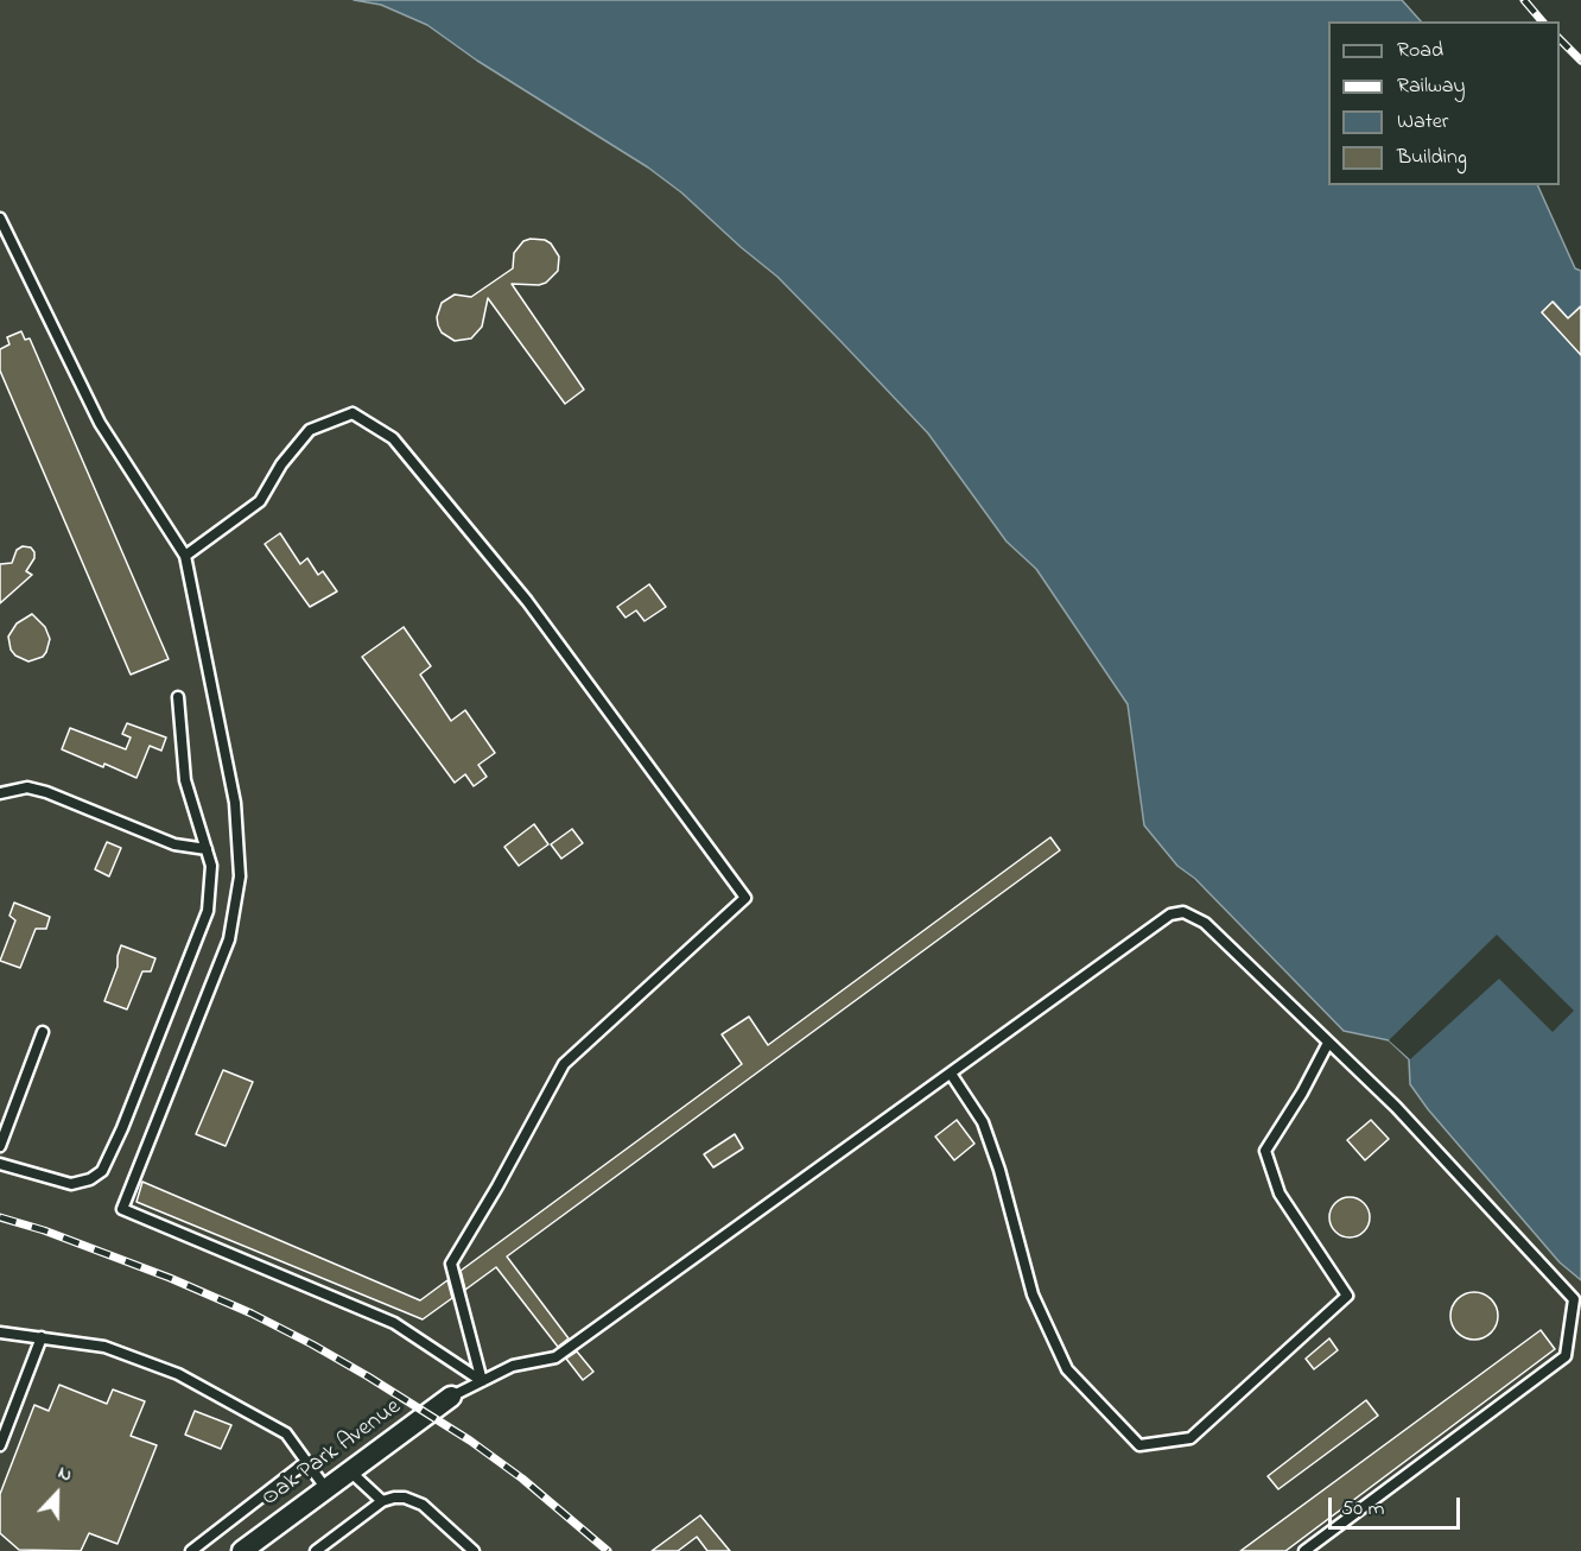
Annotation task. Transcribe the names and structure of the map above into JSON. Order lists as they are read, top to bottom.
{
  "streets": {
    "street": ["Oak Park Avenue"]
  },
  "legend": [
    "Road",
    "Railway",
    "Water",
    "Building"
  ],
  "scale_bar": "50 m",
  "north": "top"
}
